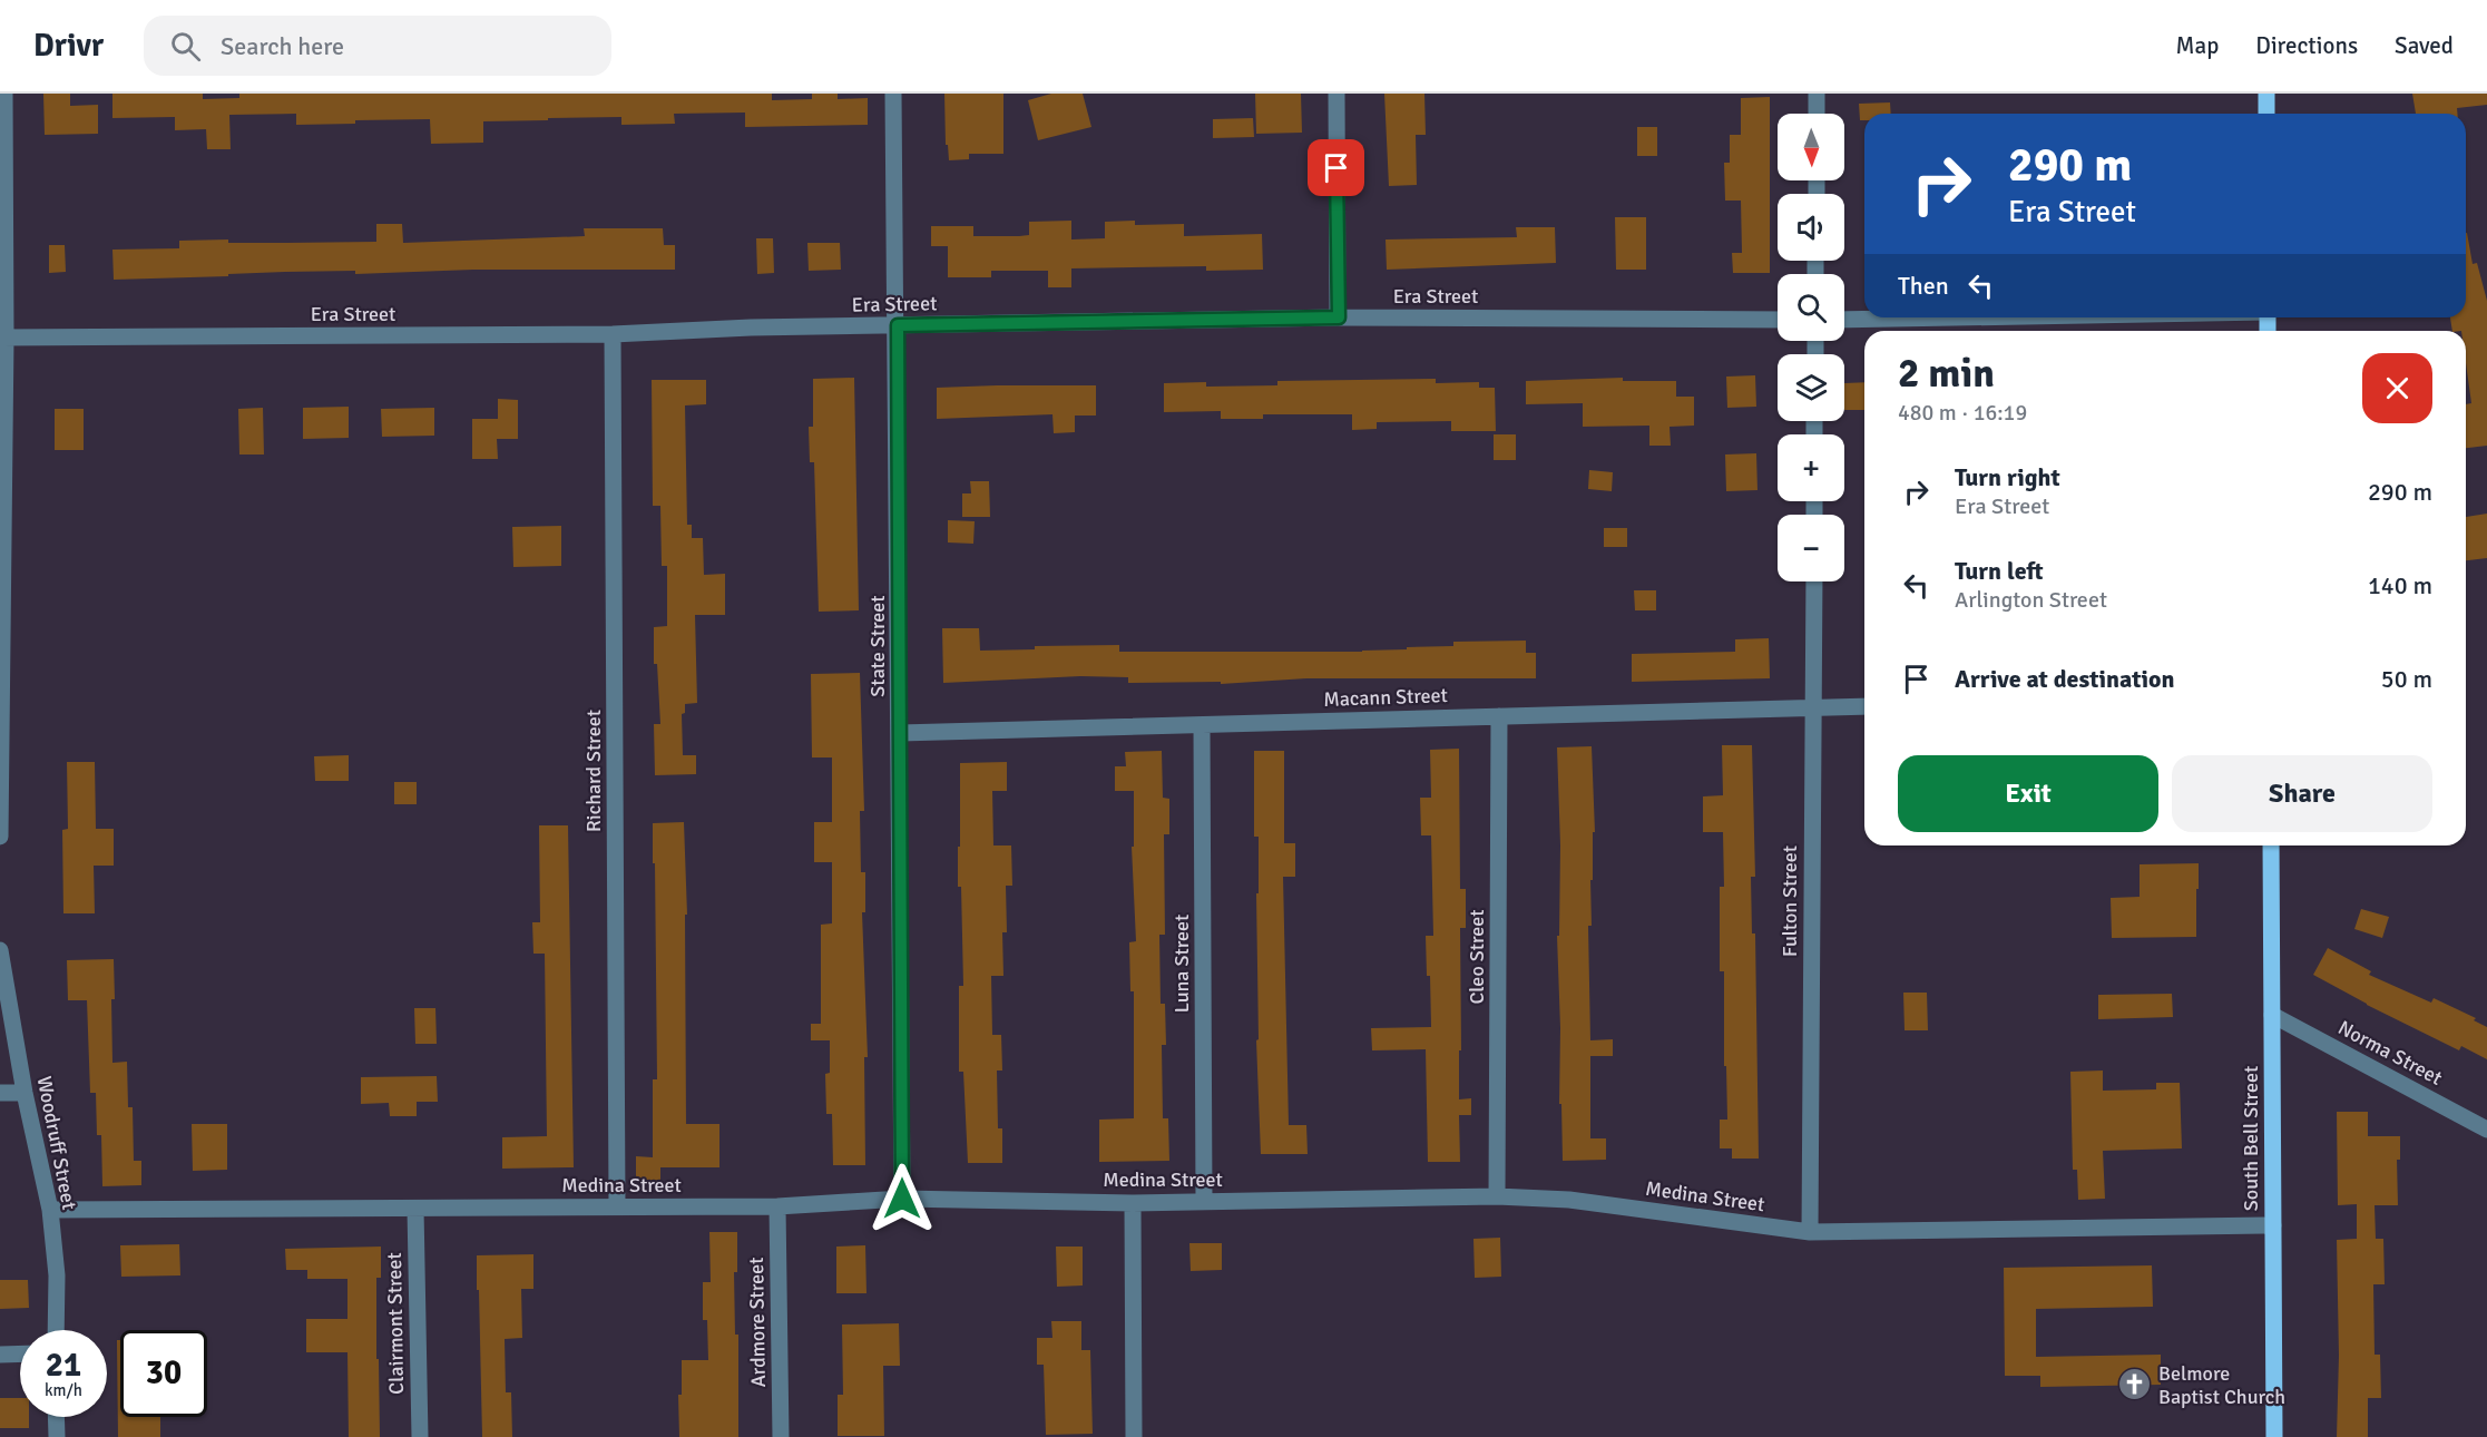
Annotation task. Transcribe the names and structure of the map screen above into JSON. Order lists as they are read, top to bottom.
{
  "streets": {
    "main road": ["South Bell Street"],
    "street": [
      "Era Street",
      "State Street",
      "Macann Street",
      "Richard Street",
      "Fulton Street",
      "Cleo Street",
      "Luna Street",
      "Norma Street",
      "Woodruff Street",
      "Medina Street",
      "Ardmore Street",
      "Clairmont Street"
    ]
  },
  "crossings": [
    ["Era Street", "State Street"],
    ["Era Street", "Richard Street"],
    ["State Street", "Macann Street"],
    ["State Street", "Medina Street"],
    ["Macann Street", "Fulton Street"],
    ["Macann Street", "Cleo Street"],
    ["Macann Street", "Luna Street"],
    ["Richard Street", "Medina Street"],
    ["Fulton Street", "Medina Street"],
    ["Cleo Street", "Medina Street"],
    ["Luna Street", "Medina Street"],
    ["Norma Street", "South Bell Street"],
    ["South Bell Street", "Medina Street"],
    ["Woodruff Street", "Medina Street"],
    ["Medina Street", "Ardmore Street"],
    ["Medina Street", "Clairmont Street"]
  ],
  "places": {
    "church": ["Belmore Baptist Church"]
  },
  "north": "bottom",
  "page": {
    "header": "Drivr",
    "search": "Search here",
    "nav": ["Map", "Directions", "Saved"],
    "map_buttons": ["+", "−"],
    "turn": ["290 m", "Era Street"],
    "then": "Then",
    "heading": ["2 min", "480 m · 16:19"],
    "list": [
      {
        "name": "Turn right",
        "note": "Era Street",
        "value": "290 m"
      },
      {
        "name": "Turn left",
        "note": "Arlington Street",
        "value": "140 m"
      },
      {
        "name": "Arrive at destination",
        "value": "50 m"
      }
    ],
    "buttons": ["Exit", "Share"],
    "speed": "21 km/h",
    "limit": "30"
  }
}
